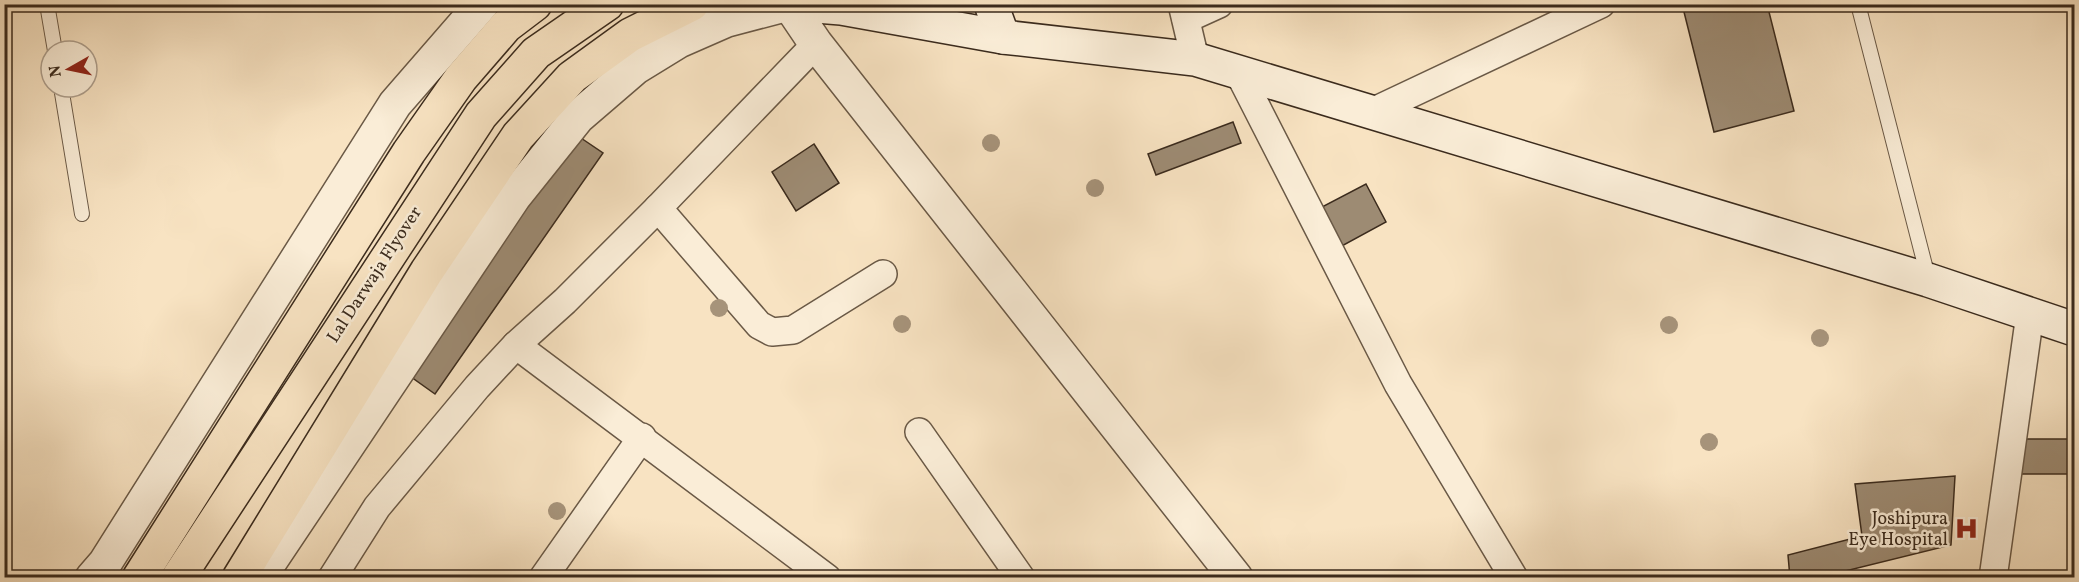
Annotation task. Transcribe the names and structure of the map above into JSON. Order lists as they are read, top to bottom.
{
  "streets": {
    "highway": ["Lal Darwaja Flyover"]
  },
  "places": {
    "hospital": ["Joshipura Eye Hospital"]
  },
  "north": "left"
}
